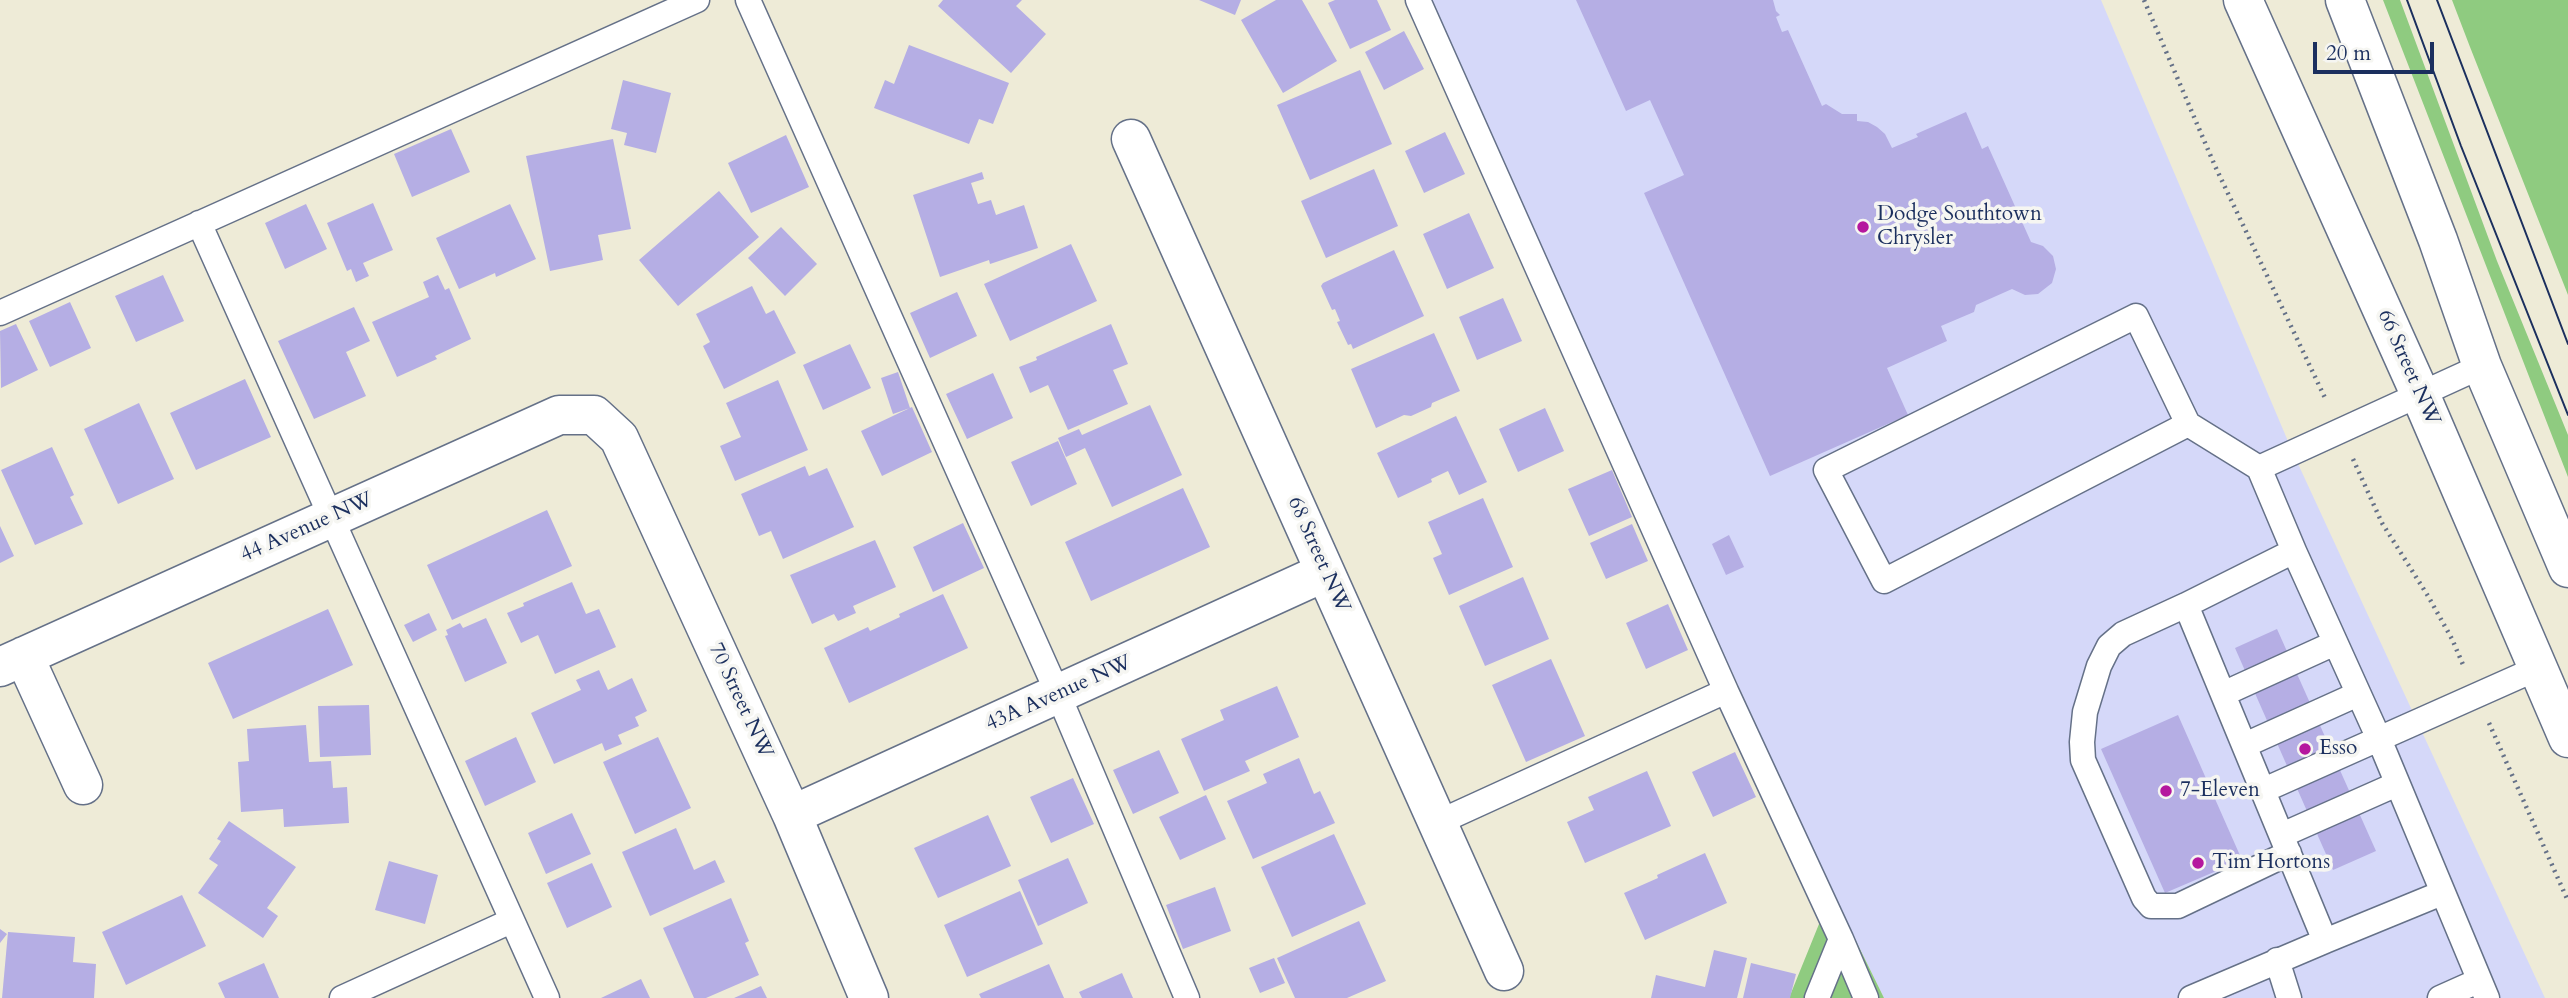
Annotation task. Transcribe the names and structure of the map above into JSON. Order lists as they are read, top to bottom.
{
  "streets": {
    "street": [
      "66 Street NW",
      "44 Avenue NW",
      "68 Street NW",
      "43A Avenue NW",
      "70 Street NW"
    ]
  },
  "crossings": [
    ["44 Avenue NW", "70 Street NW"],
    ["68 Street NW", "43A Avenue NW"],
    ["43A Avenue NW", "70 Street NW"]
  ],
  "places": [
    "Dodge Southtown Chrysler",
    "Esso",
    "7-Eleven",
    "Tim Hortons"
  ],
  "scale_bar": "20 m"
}
